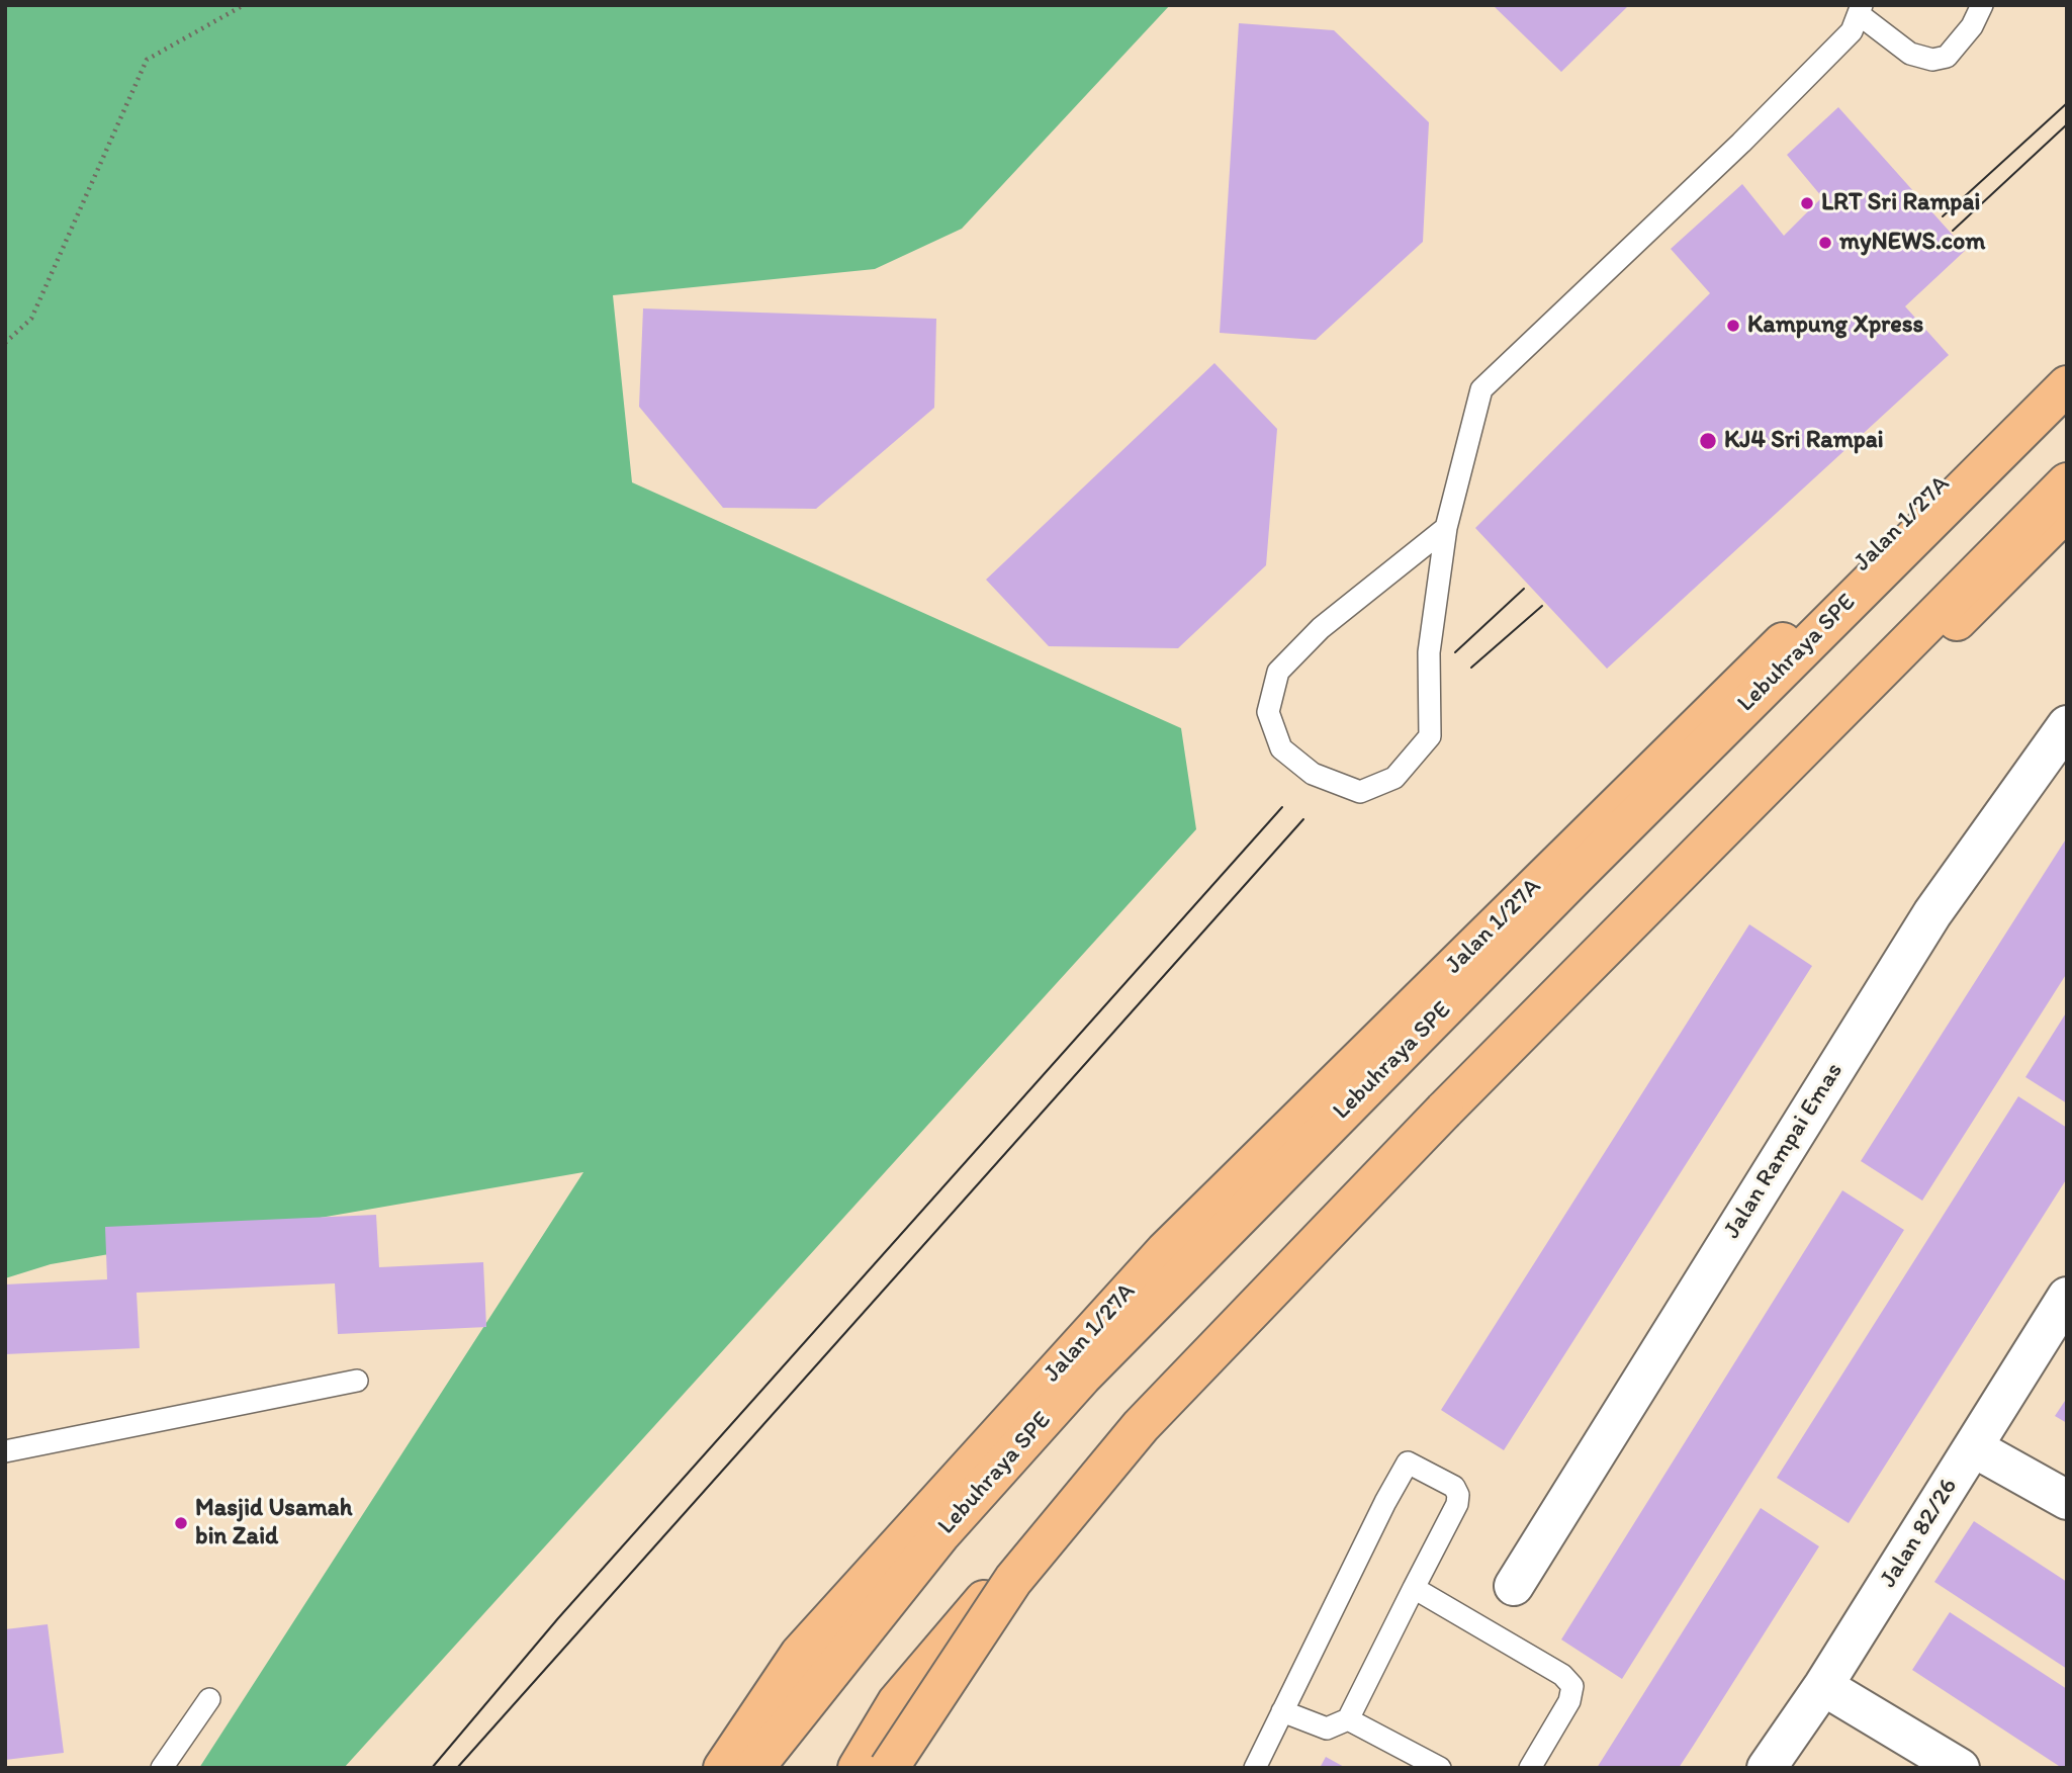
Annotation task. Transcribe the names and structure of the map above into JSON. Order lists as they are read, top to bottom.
{
  "streets": {
    "main road": ["Jalan 1/27A", "Lebuhraya SPE"],
    "street": ["Jalan Rampai Emas", "Jalan 82/26"]
  },
  "places": [
    "LRT Sri Rampai",
    "myNEWS.com",
    "Kampung Xpress",
    "KJ4 Sri Rampai",
    "Masjid Usamah bin Zaid"
  ]
}
